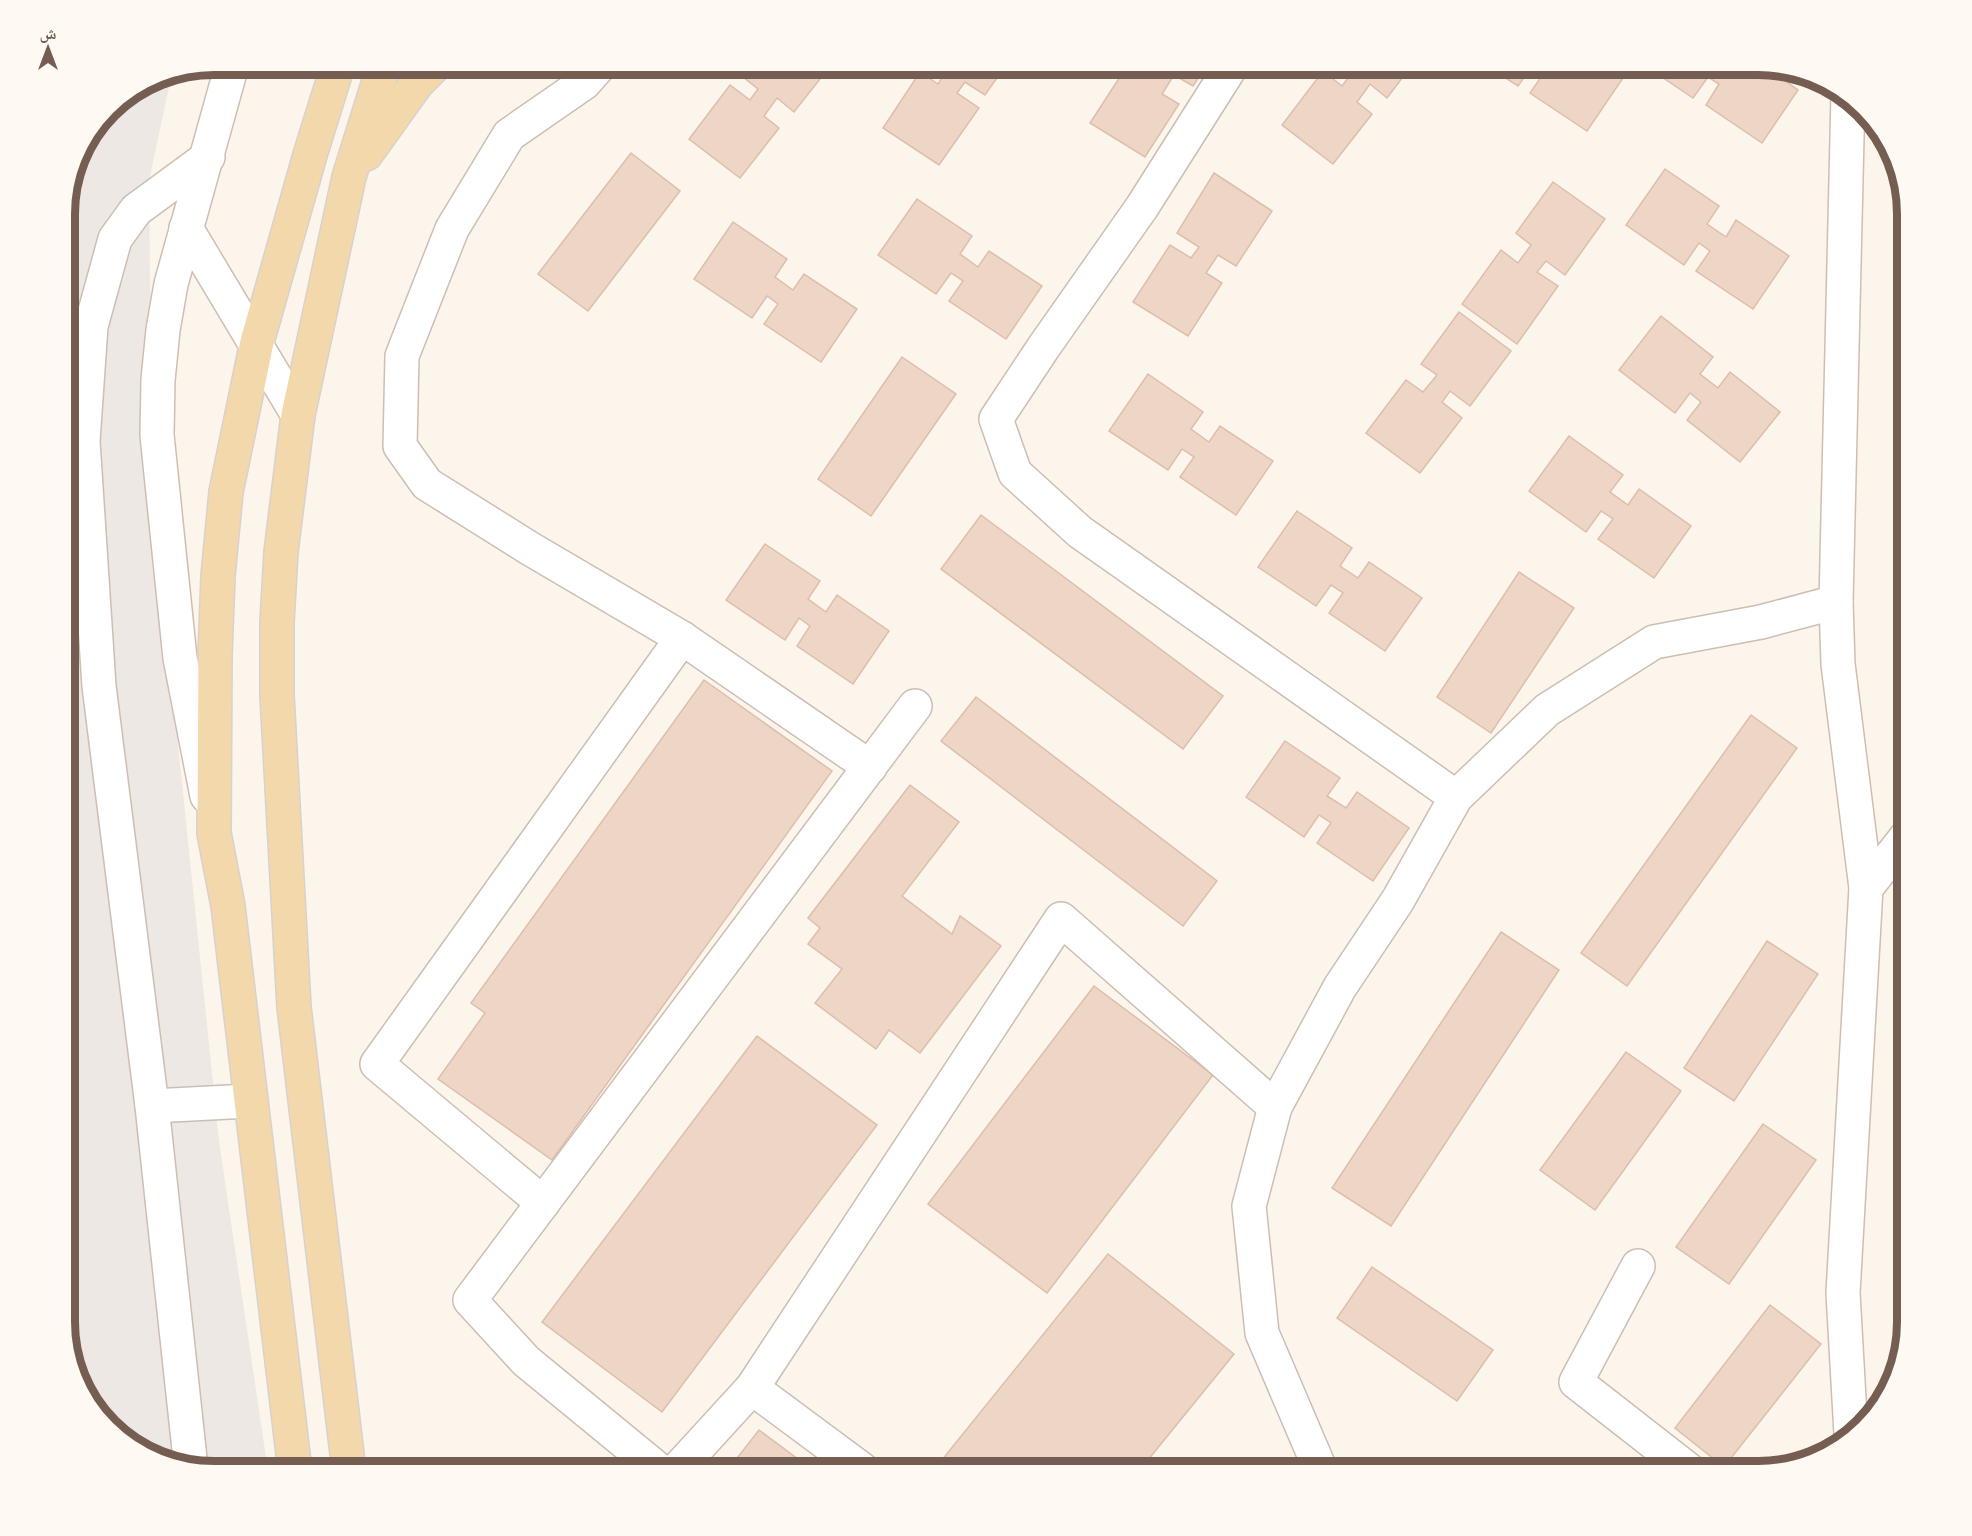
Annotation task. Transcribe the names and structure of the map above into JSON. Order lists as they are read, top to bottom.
{
  "north": "top"
}
